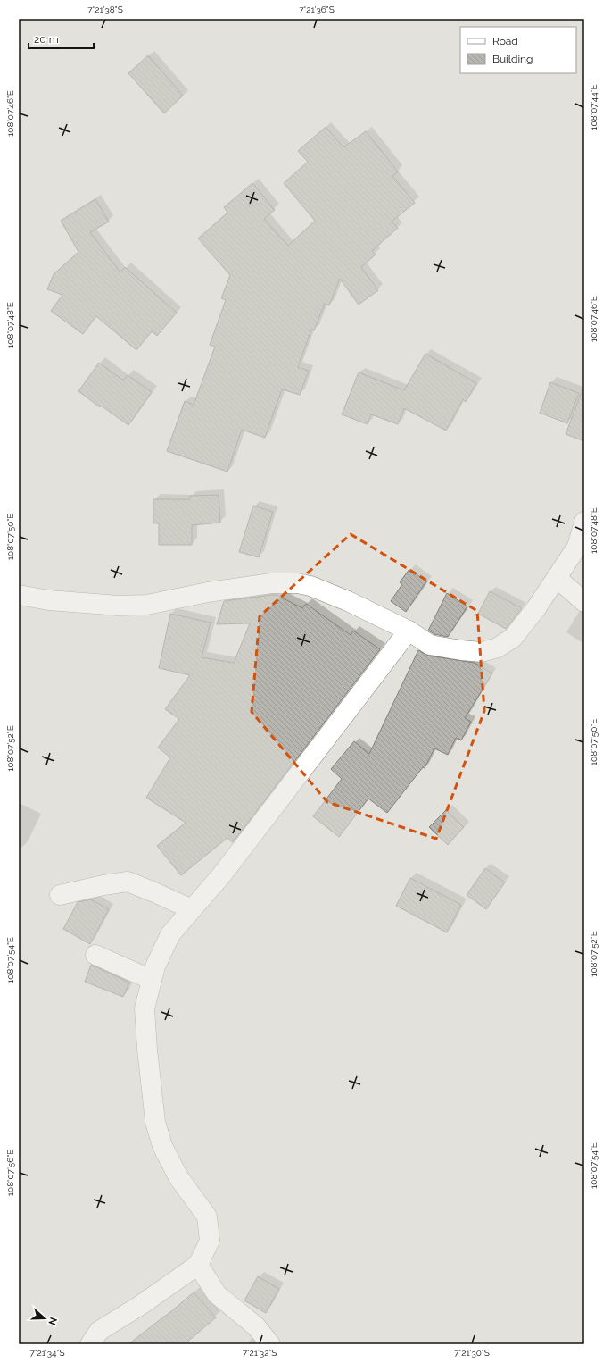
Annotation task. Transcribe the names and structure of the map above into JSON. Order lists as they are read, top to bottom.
{
  "legend": ["Road", "Building"],
  "scale_bar": "20 m",
  "north": "right",
  "coordinates": [
    "7°21'38\"S",
    "7°21'36\"S",
    "108°07'44\"E",
    "108°07'46\"E",
    "108°07'48\"E",
    "108°07'50\"E",
    "108°07'52\"E",
    "108°07'54\"E",
    "108°07'56\"E",
    "7°21'34\"S",
    "7°21'32\"S",
    "7°21'30\"S"
  ]
}
